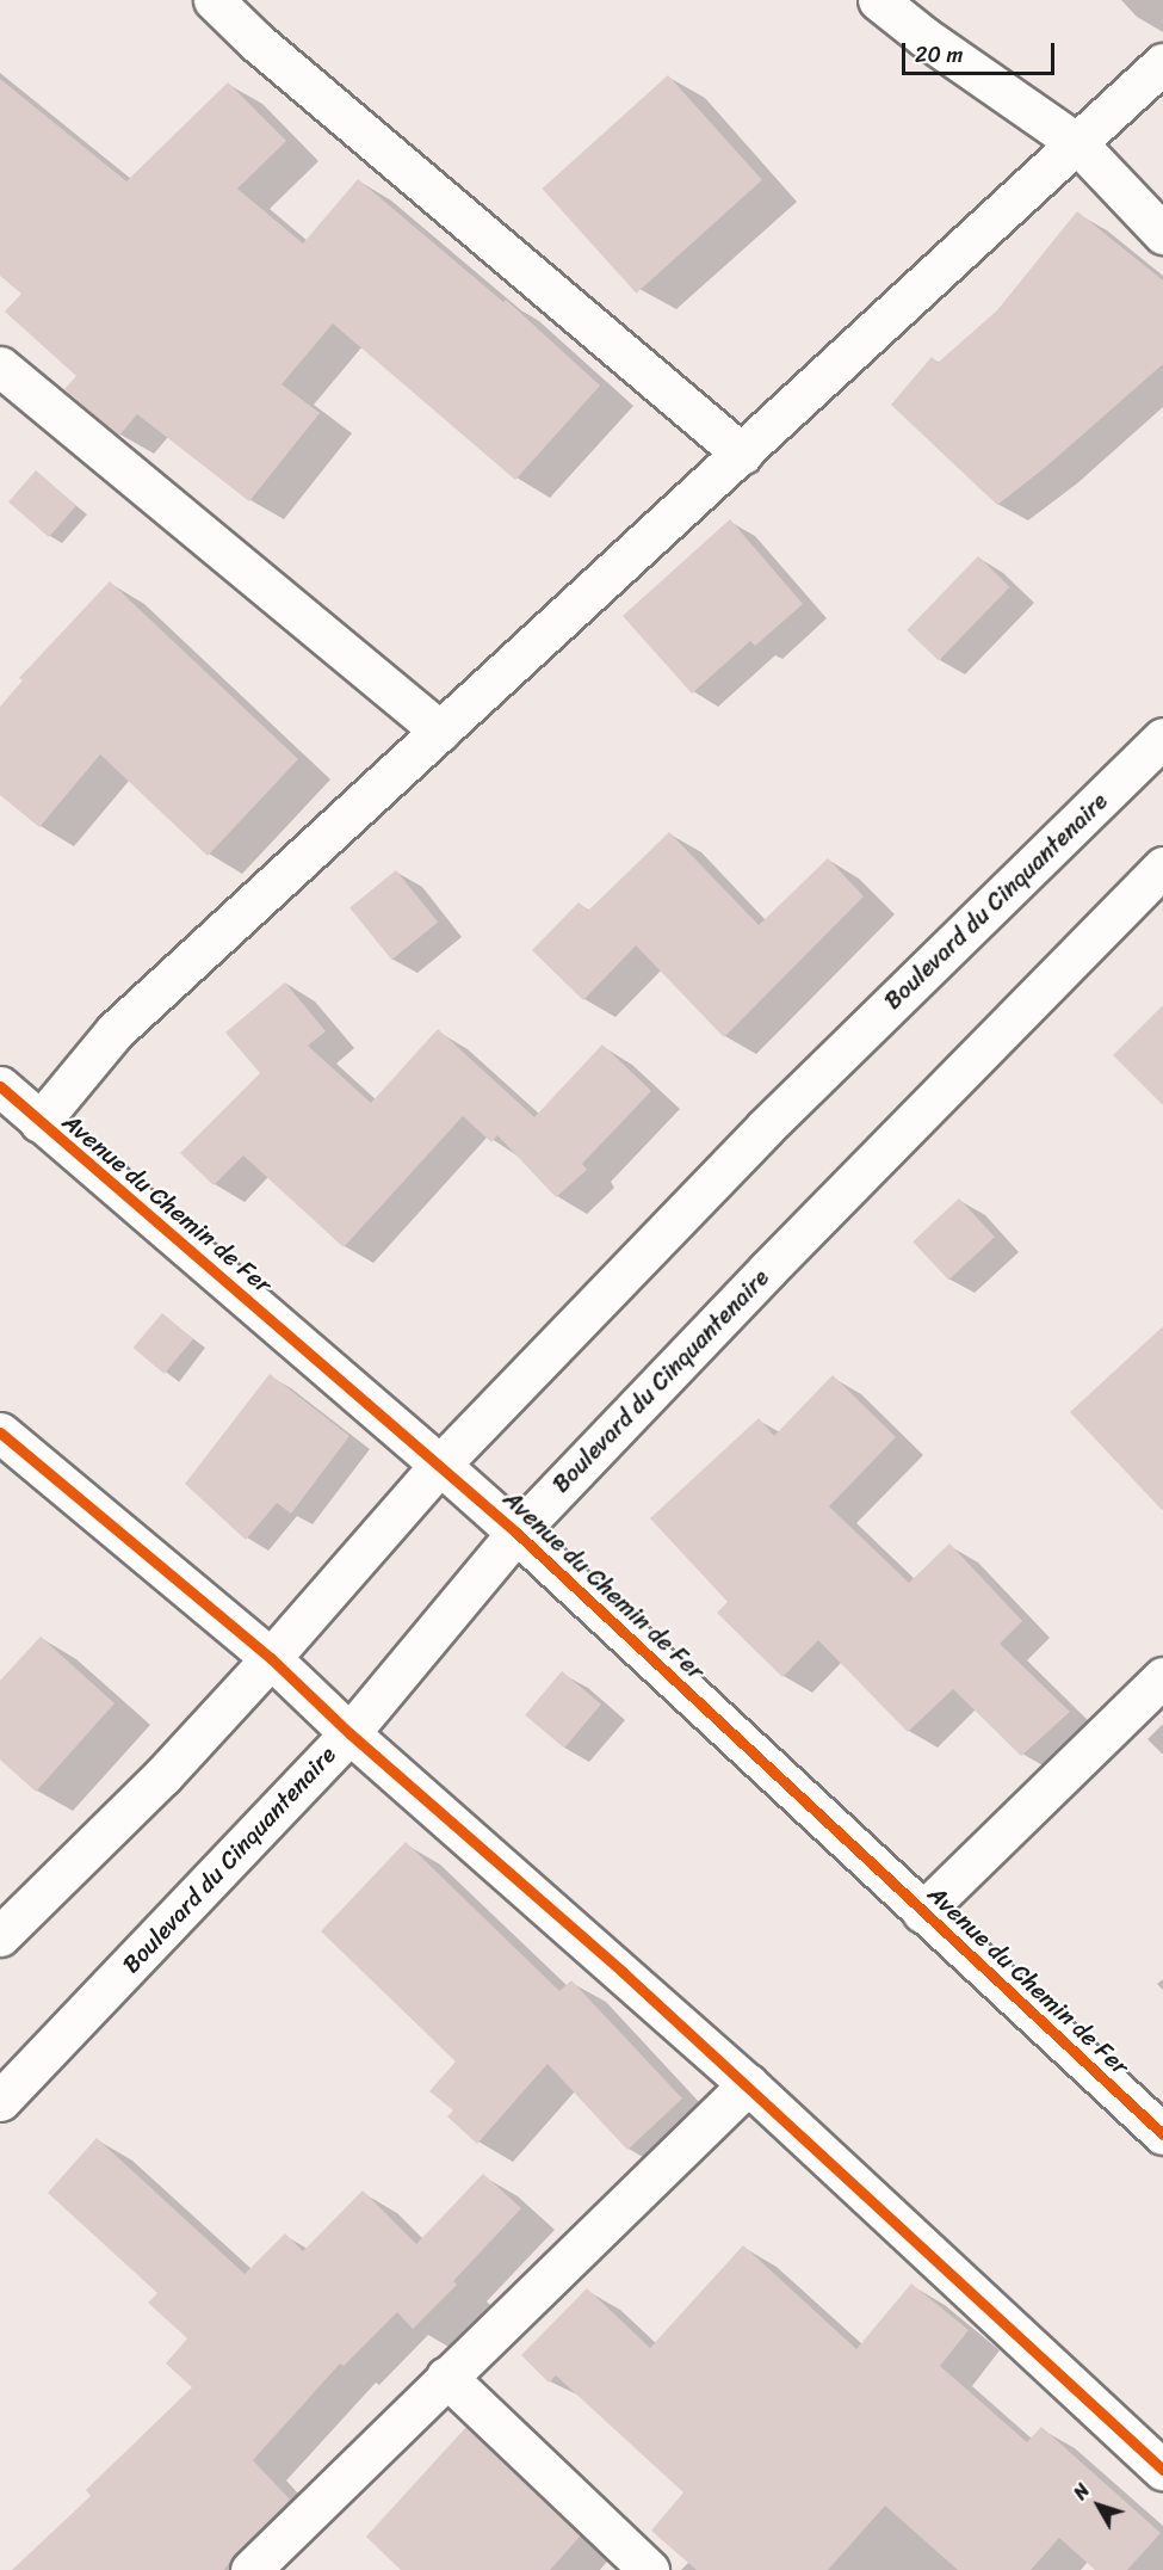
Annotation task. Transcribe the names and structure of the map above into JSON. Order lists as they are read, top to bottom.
{
  "streets": {
    "street": ["Boulevard du Cinquantenaire", "Avenue du Chemin de Fer"]
  },
  "crossings": [
    ["Boulevard du Cinquantenaire", "Avenue du Chemin de Fer"]
  ],
  "scale_bar": "20 m",
  "north": "top left"
}
